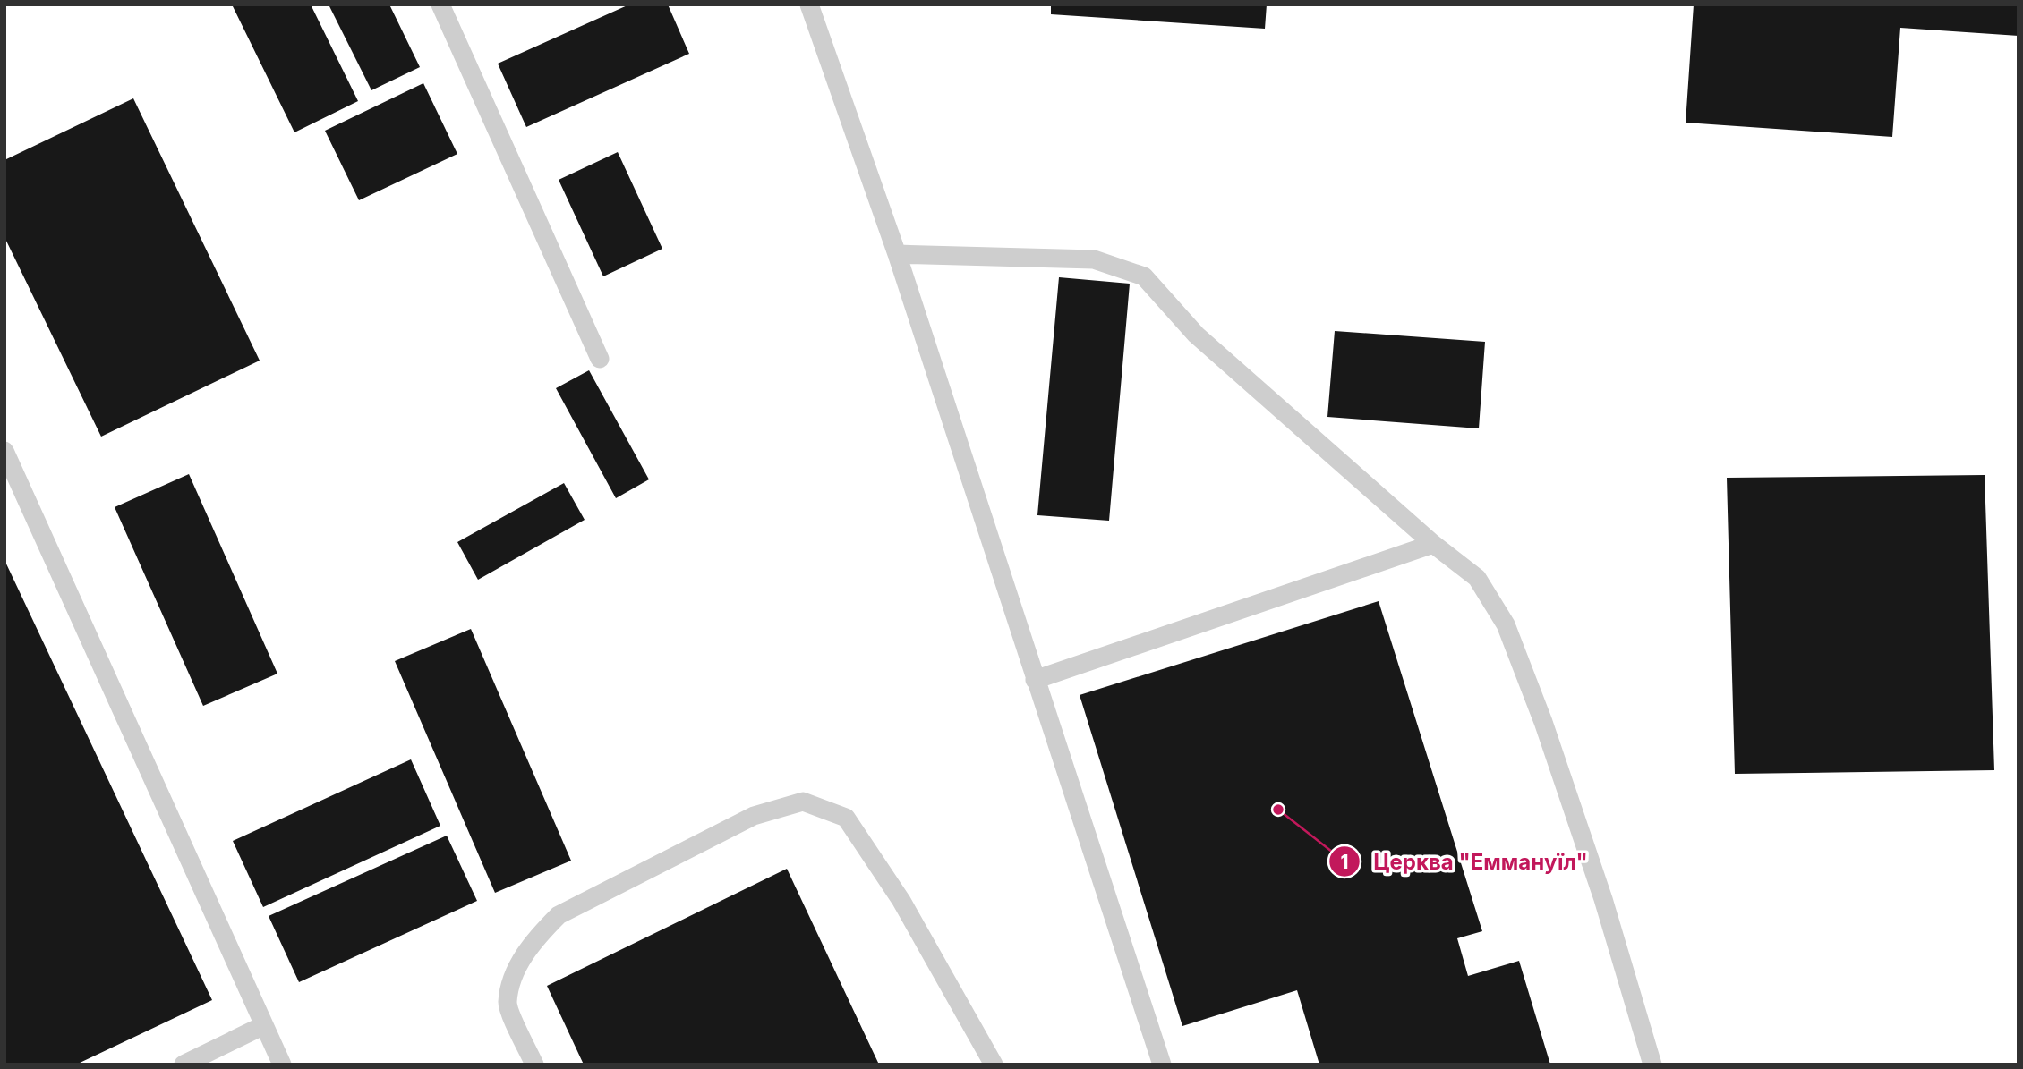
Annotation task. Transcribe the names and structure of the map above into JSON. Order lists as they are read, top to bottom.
{
  "places": ["Церква \"Еммануїл\""]
}
